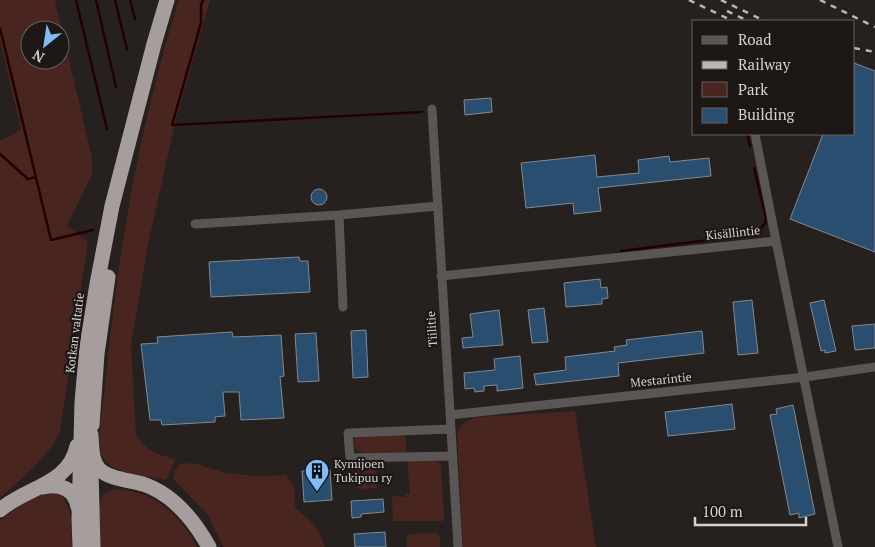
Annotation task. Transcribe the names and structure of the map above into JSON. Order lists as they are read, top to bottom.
{
  "streets": {
    "highway": ["Kotkan valtatie"],
    "street": ["Kisällintie", "Tiilitie", "Mestarintie"]
  },
  "crossings": [
    ["Kisällintie", "Tiilitie"],
    ["Kisällintie", "Mestarintie"],
    ["Tiilitie", "Mestarintie"]
  ],
  "places": {
    "building": ["Kymijoen Tukipuu ry"]
  },
  "legend": [
    "Road",
    "Railway",
    "Park",
    "Building"
  ],
  "scale_bar": "100 m",
  "north": "bottom left"
}
